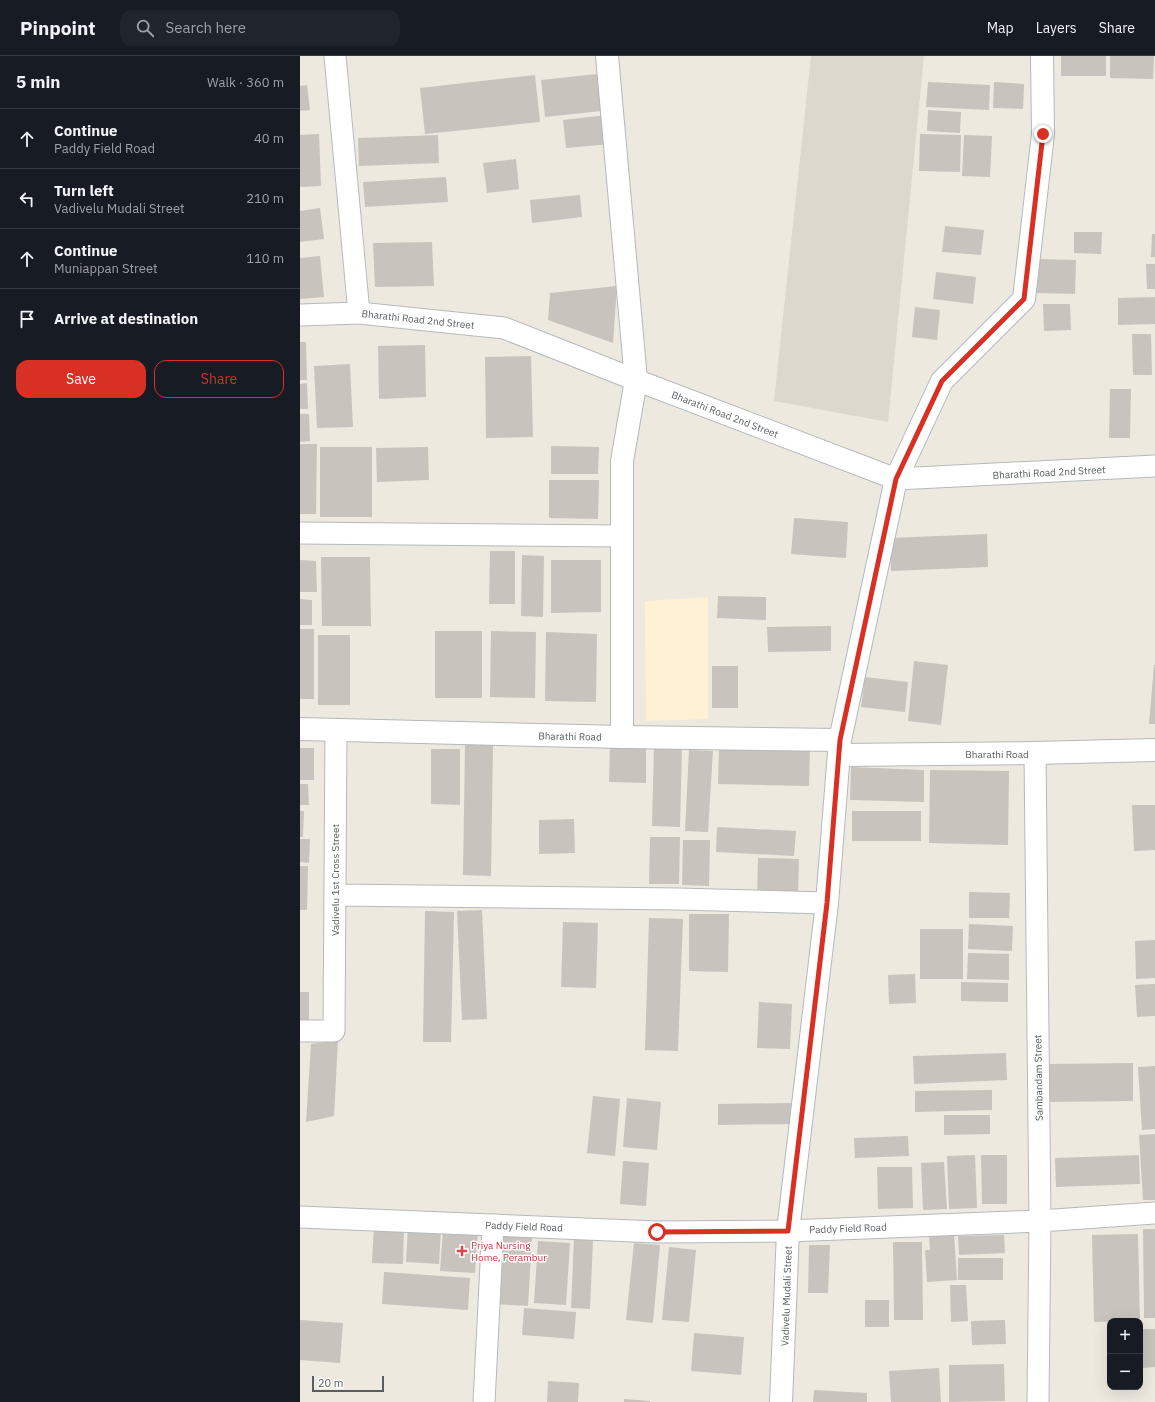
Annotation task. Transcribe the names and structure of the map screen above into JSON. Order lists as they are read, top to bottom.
{
  "streets": {
    "street": [
      "Bharathi Road 2nd Street",
      "Bharathi Road",
      "Vadivelu 1st Cross Street",
      "Sambandam Street",
      "Paddy Field Road",
      "Vadivelu Mudali Street"
    ]
  },
  "crossings": [
    ["Bharathi Road 2nd Street", "Vadivelu Mudali Street"],
    ["Bharathi Road", "Vadivelu 1st Cross Street"],
    ["Bharathi Road", "Sambandam Street"],
    ["Bharathi Road", "Vadivelu Mudali Street"],
    ["Sambandam Street", "Paddy Field Road"],
    ["Paddy Field Road", "Vadivelu Mudali Street"]
  ],
  "places": {
    "health": ["Priya Nursing Home, Perambur"]
  },
  "scale_bar": "20 m",
  "page": {
    "header": "Pinpoint",
    "search": "Search here",
    "nav": ["Map", "Layers", "Share"],
    "heading": ["5 min", "Walk · 360 m"],
    "list": [
      ["Continue", "Paddy Field Road", "40 m"],
      ["Turn left", "Vadivelu Mudali Street", "210 m"],
      ["Continue", "Muniappan Street", "110 m"],
      "Arrive at destination"
    ],
    "buttons": ["Save", "Share"],
    "map_buttons": ["+", "−"],
    "scale": "20 m"
  }
}
